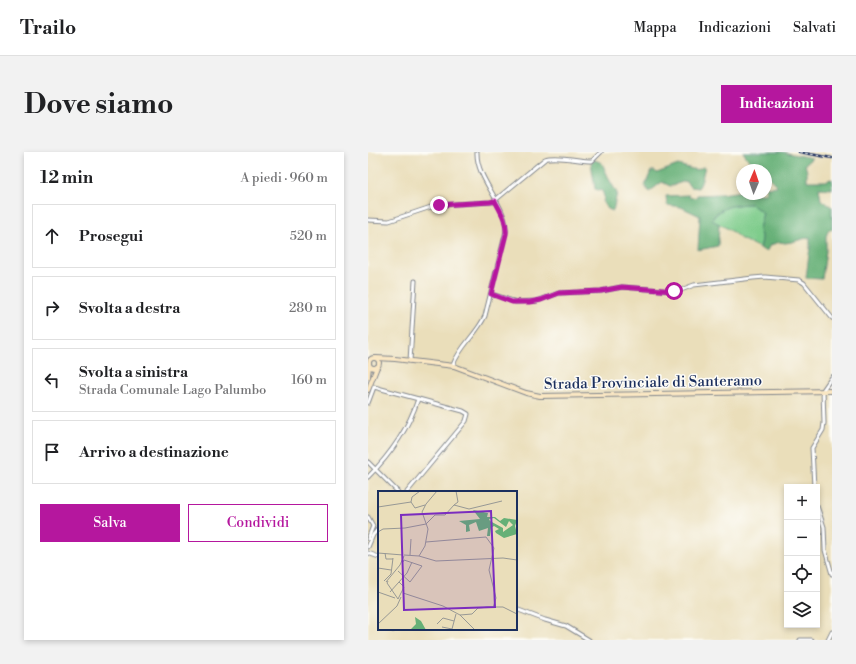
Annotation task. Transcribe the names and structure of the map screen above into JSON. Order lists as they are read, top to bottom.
{
  "streets": {
    "main road": ["Strada Provinciale di Santeramo"]
  },
  "north": "top",
  "page": {
    "header": "Trailo",
    "nav": ["Mappa", "Indicazioni", "Salvati"],
    "buttons": [
      "Indicazioni",
      ["Salva", "Condividi"]
    ],
    "title": "Dove siamo",
    "heading": ["12 min", "A piedi · 960 m"],
    "list": [
      ["Prosegui", "520 m"],
      ["Svolta a destra", "280 m"],
      ["Svolta a sinistra", "Strada Comunale Lago Palumbo", "160 m"],
      "Arrivo a destinazione"
    ],
    "map_buttons": ["+", "−"]
  }
}
